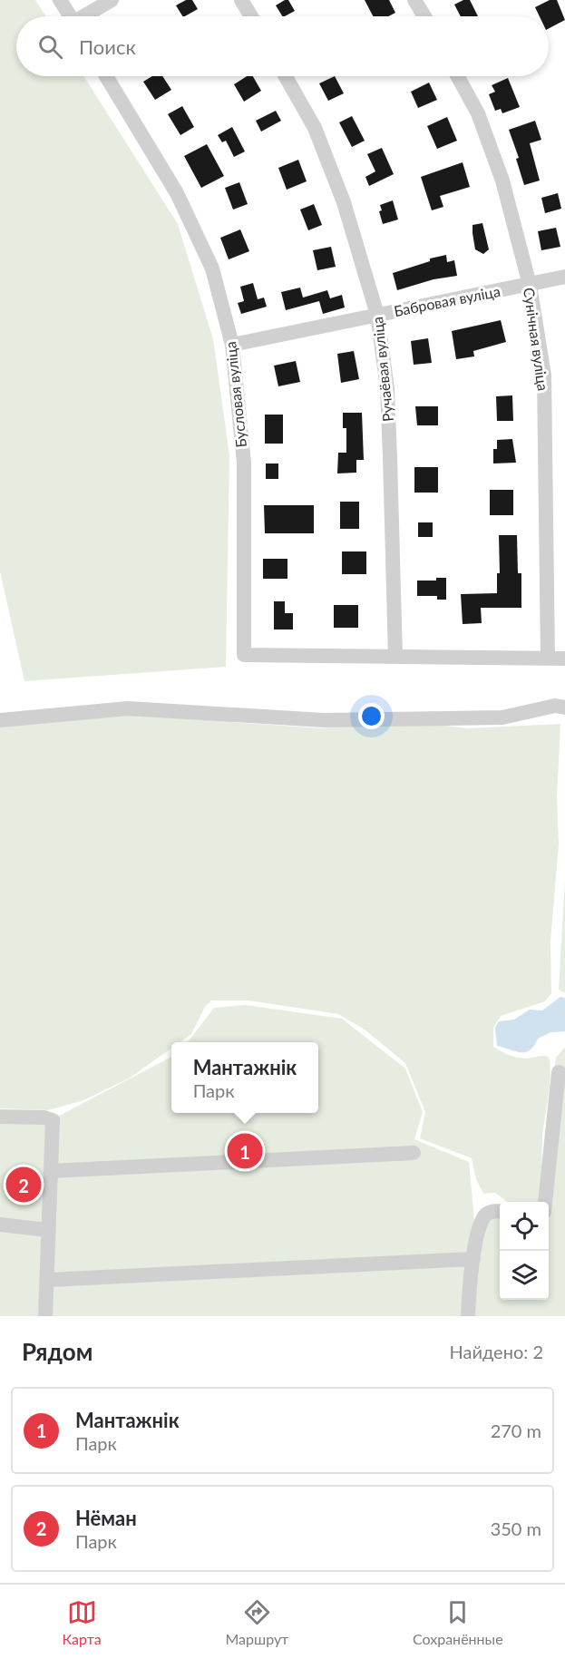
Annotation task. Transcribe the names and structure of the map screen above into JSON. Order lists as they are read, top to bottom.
{
  "streets": {
    "street": [
      "Бабровая вуліца",
      "Сунічная вуліца",
      "Ручаёвая вуліца",
      "Бусловая вуліца"
    ]
  },
  "crossings": [
    ["Бабровая вуліца", "Сунічная вуліца"],
    ["Бабровая вуліца", "Ручаёвая вуліца"],
    ["Бабровая вуліца", "Бусловая вуліца"],
    ["Ручаёвая вуліца", "Бусловая вуліца"]
  ],
  "page": {
    "search": "Поиск",
    "popup": ["Мантажнік", "Парк"],
    "pins": ["1", "2"],
    "heading": ["Рядом", "Найдено: 2"],
    "list": [
      {
        "mark": "1",
        "name": "Мантажнік",
        "note": "Парк",
        "value": "270 m"
      },
      {
        "mark": "2",
        "name": "Нёман",
        "note": "Парк",
        "value": "350 m"
      }
    ],
    "nav": ["Карта", "Маршрут", "Сохранённые"]
  }
}
